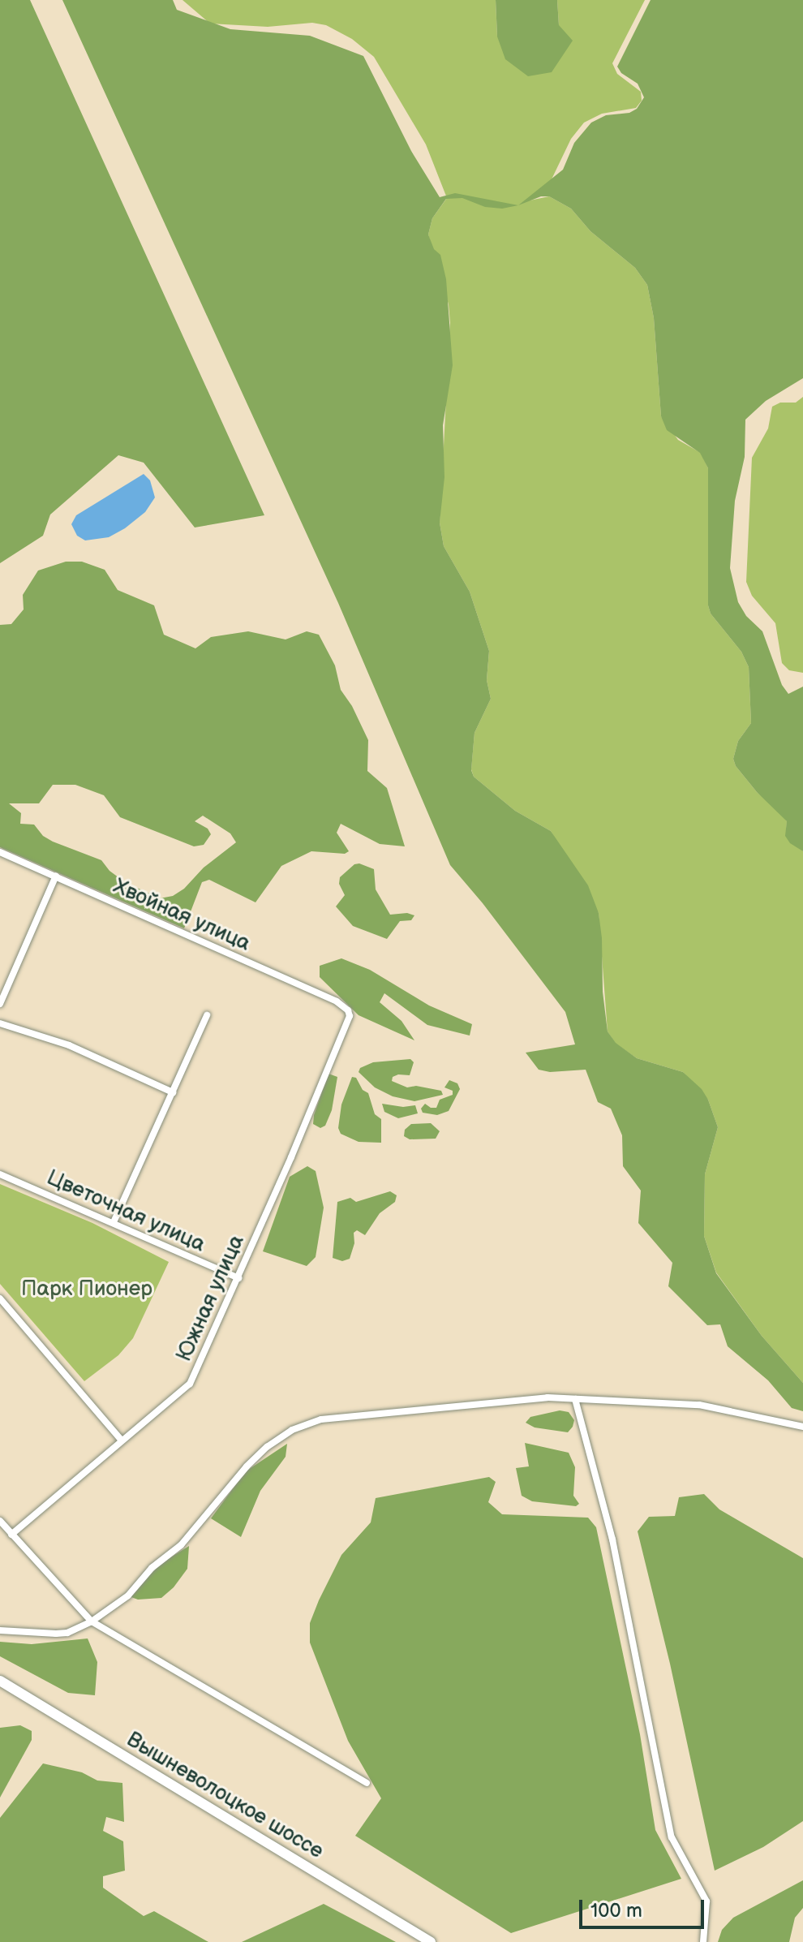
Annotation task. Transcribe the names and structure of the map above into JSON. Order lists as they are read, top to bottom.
{
  "streets": {
    "main road": ["Вышневолоцкое шоссе"],
    "street": ["Хвойная улица", "Цветочная улица", "Южная улица"]
  },
  "crossings": [
    ["Хвойная улица", "Южная улица"],
    ["Цветочная улица", "Южная улица"]
  ],
  "parks": ["Парк Пионер"],
  "scale_bar": "100 m"
}
